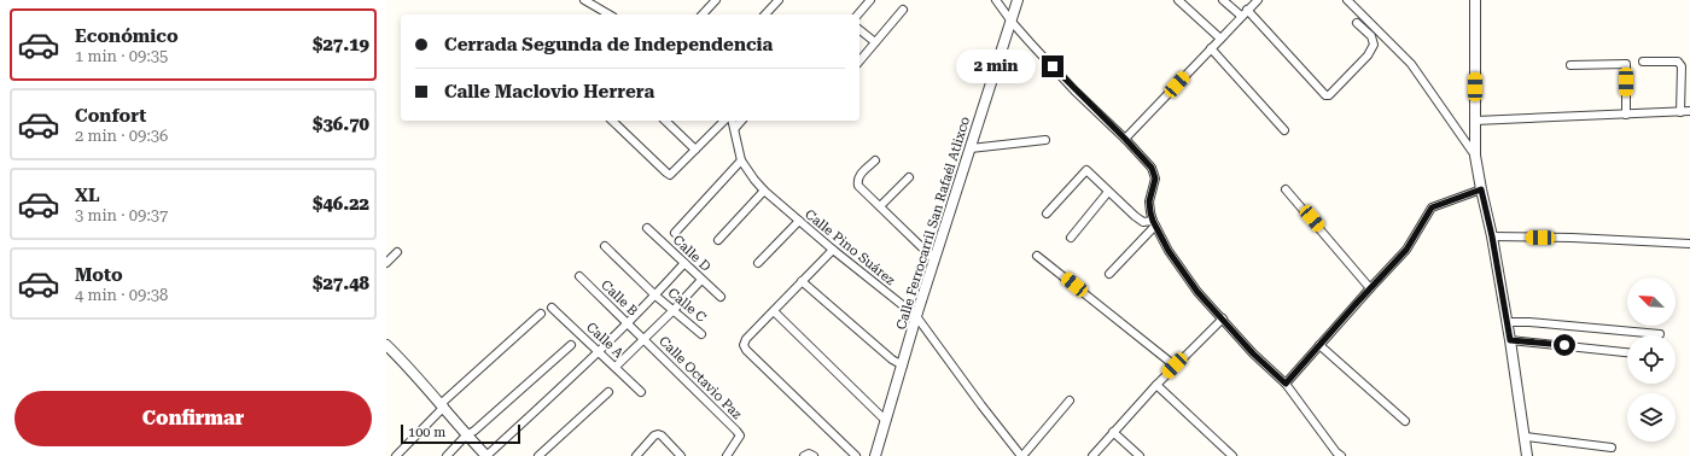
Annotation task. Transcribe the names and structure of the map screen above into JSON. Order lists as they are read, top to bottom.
{
  "streets": {
    "street": [
      "Calle Ferrocarril San Rafaél Atlixco",
      "Calle Pino Suárez",
      "Calle D",
      "Calle B",
      "Calle C",
      "Calle A",
      "Calle Octavio Paz"
    ]
  },
  "crossings": [
    ["Calle Ferrocarril San Rafaél Atlixco", "Calle Pino Suárez"],
    ["Calle B", "Calle Octavio Paz"]
  ],
  "scale_bar": "100 m",
  "north": "top left",
  "page": {
    "list": [
      {
        "name": "Económico",
        "note": "1 min · 09:35",
        "value": "$27.19"
      },
      {
        "name": "Confort",
        "note": "2 min · 09:36",
        "value": "$36.70"
      },
      {
        "name": "XL",
        "note": "3 min · 09:37",
        "value": "$46.22"
      },
      {
        "name": "Moto",
        "note": "4 min · 09:38",
        "value": "$27.48"
      }
    ],
    "banner": ["Cerrada Segunda de Independencia", "Calle Maclovio Herrera"],
    "bubble": "2 min",
    "buttons": "Confirmar",
    "scale": "100 m"
  }
}
